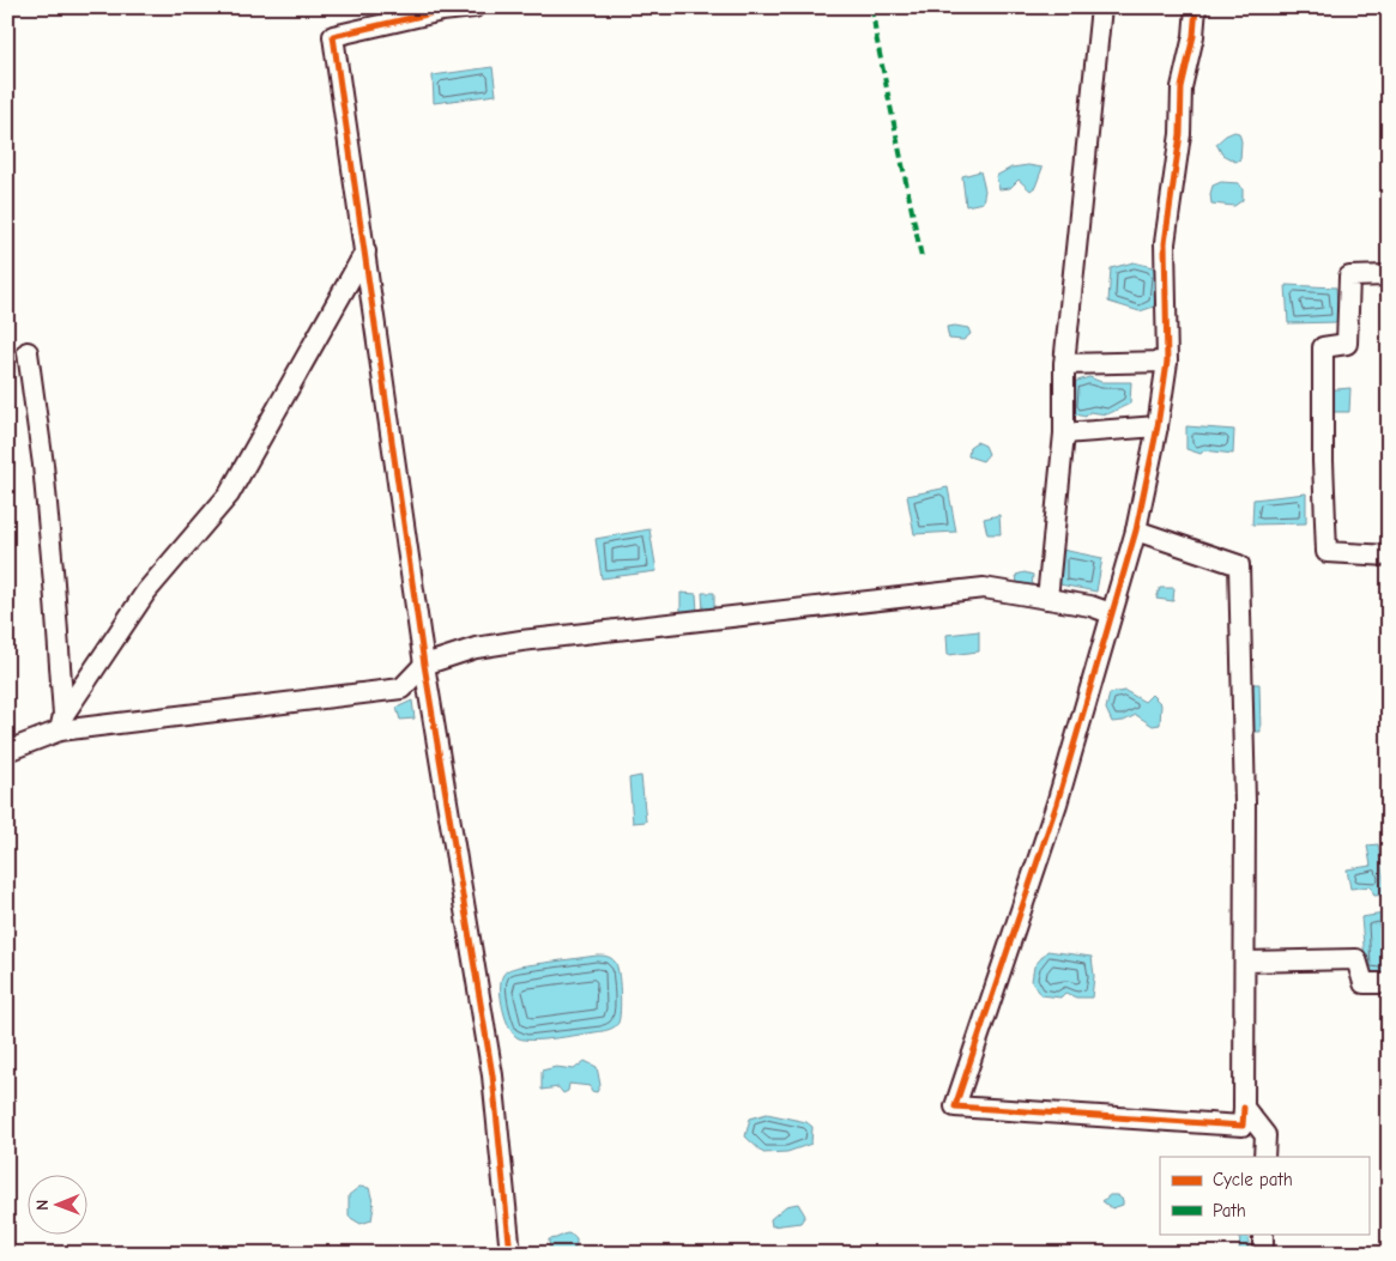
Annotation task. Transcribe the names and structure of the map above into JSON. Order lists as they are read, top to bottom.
{
  "legend": ["Cycle path", "Path"],
  "north": "left"
}
